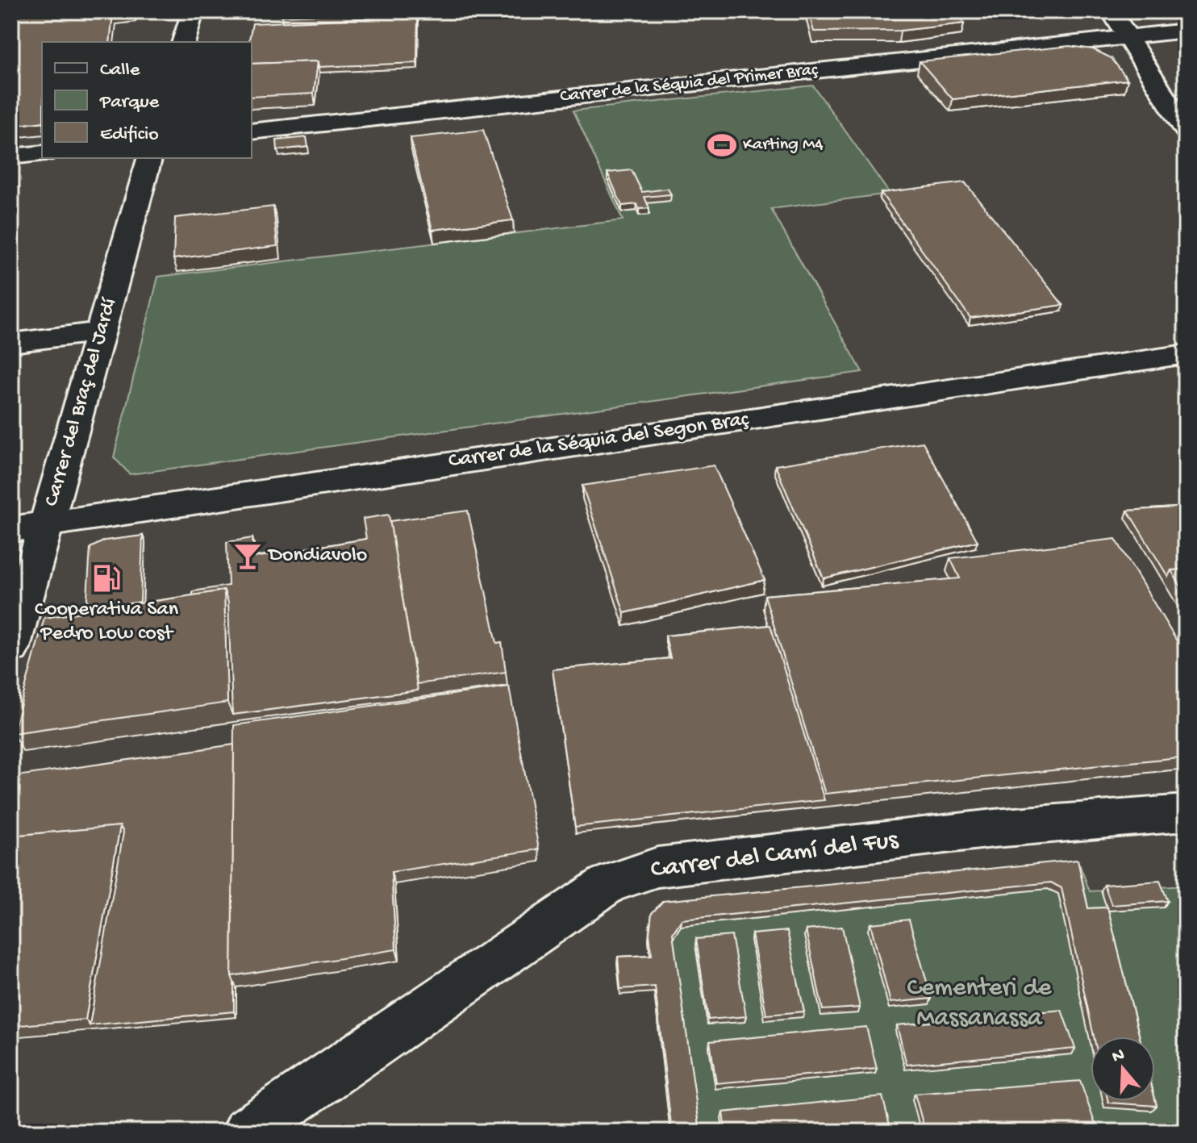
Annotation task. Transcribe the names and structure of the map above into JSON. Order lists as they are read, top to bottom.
{
  "streets": {
    "street": [
      "Carrer de la Séquia del Primer Braç",
      "Carrer del Braç del Jardí",
      "Carrer de la Séquia del Segon Braç",
      "Carrer del Camí del Fus"
    ]
  },
  "crossings": [
    ["Carrer del Braç del Jardí", "Carrer de la Séquia del Segon Braç"]
  ],
  "parks": ["Cementeri de Massanassa"],
  "places": {
    "sports": ["Karting M4"],
    "bar": ["Dondiavolo"],
    "fuel station": ["Cooperativa San Pedro Low cost"]
  },
  "legend": ["Calle", "Parque", "Edificio"],
  "north": "top"
}
